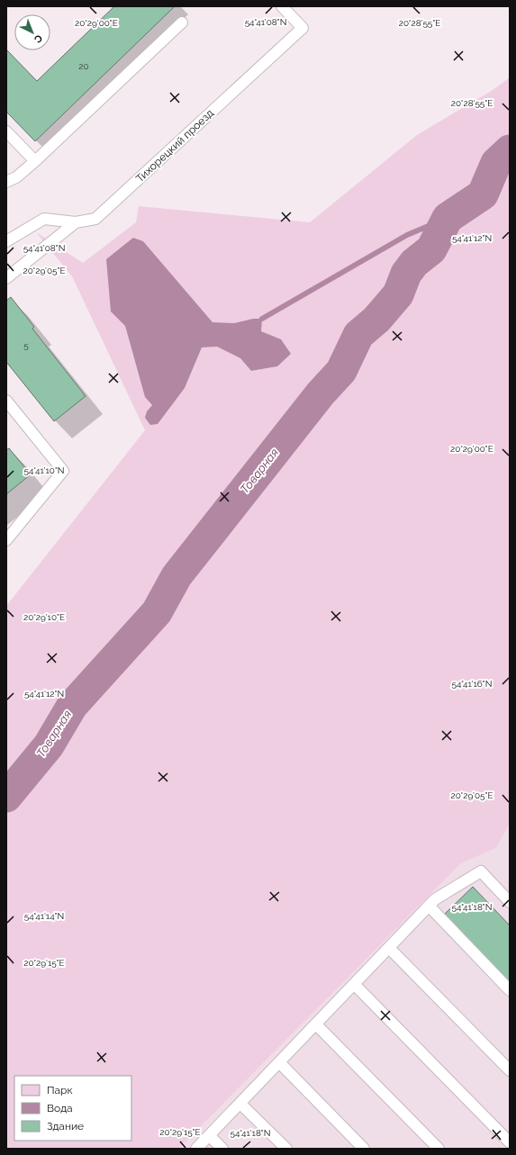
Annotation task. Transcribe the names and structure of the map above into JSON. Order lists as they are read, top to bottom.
{
  "streets": {
    "lane": ["Тихорецкий проезд"]
  },
  "water": ["Товарная"],
  "house_numbers": ["20", "5"],
  "legend": ["Парк", "Вода", "Здание"],
  "north": "bottom right",
  "coordinates": [
    "54°41'08\"N",
    "20°29'00\"E",
    "20°28'55\"E",
    "54°41'12\"N",
    "20°29'05\"E",
    "54°41'10\"N",
    "20°29'10\"E",
    "54°41'16\"N",
    "54°41'18\"N",
    "54°41'14\"N",
    "20°29'15\"E"
  ]
}
